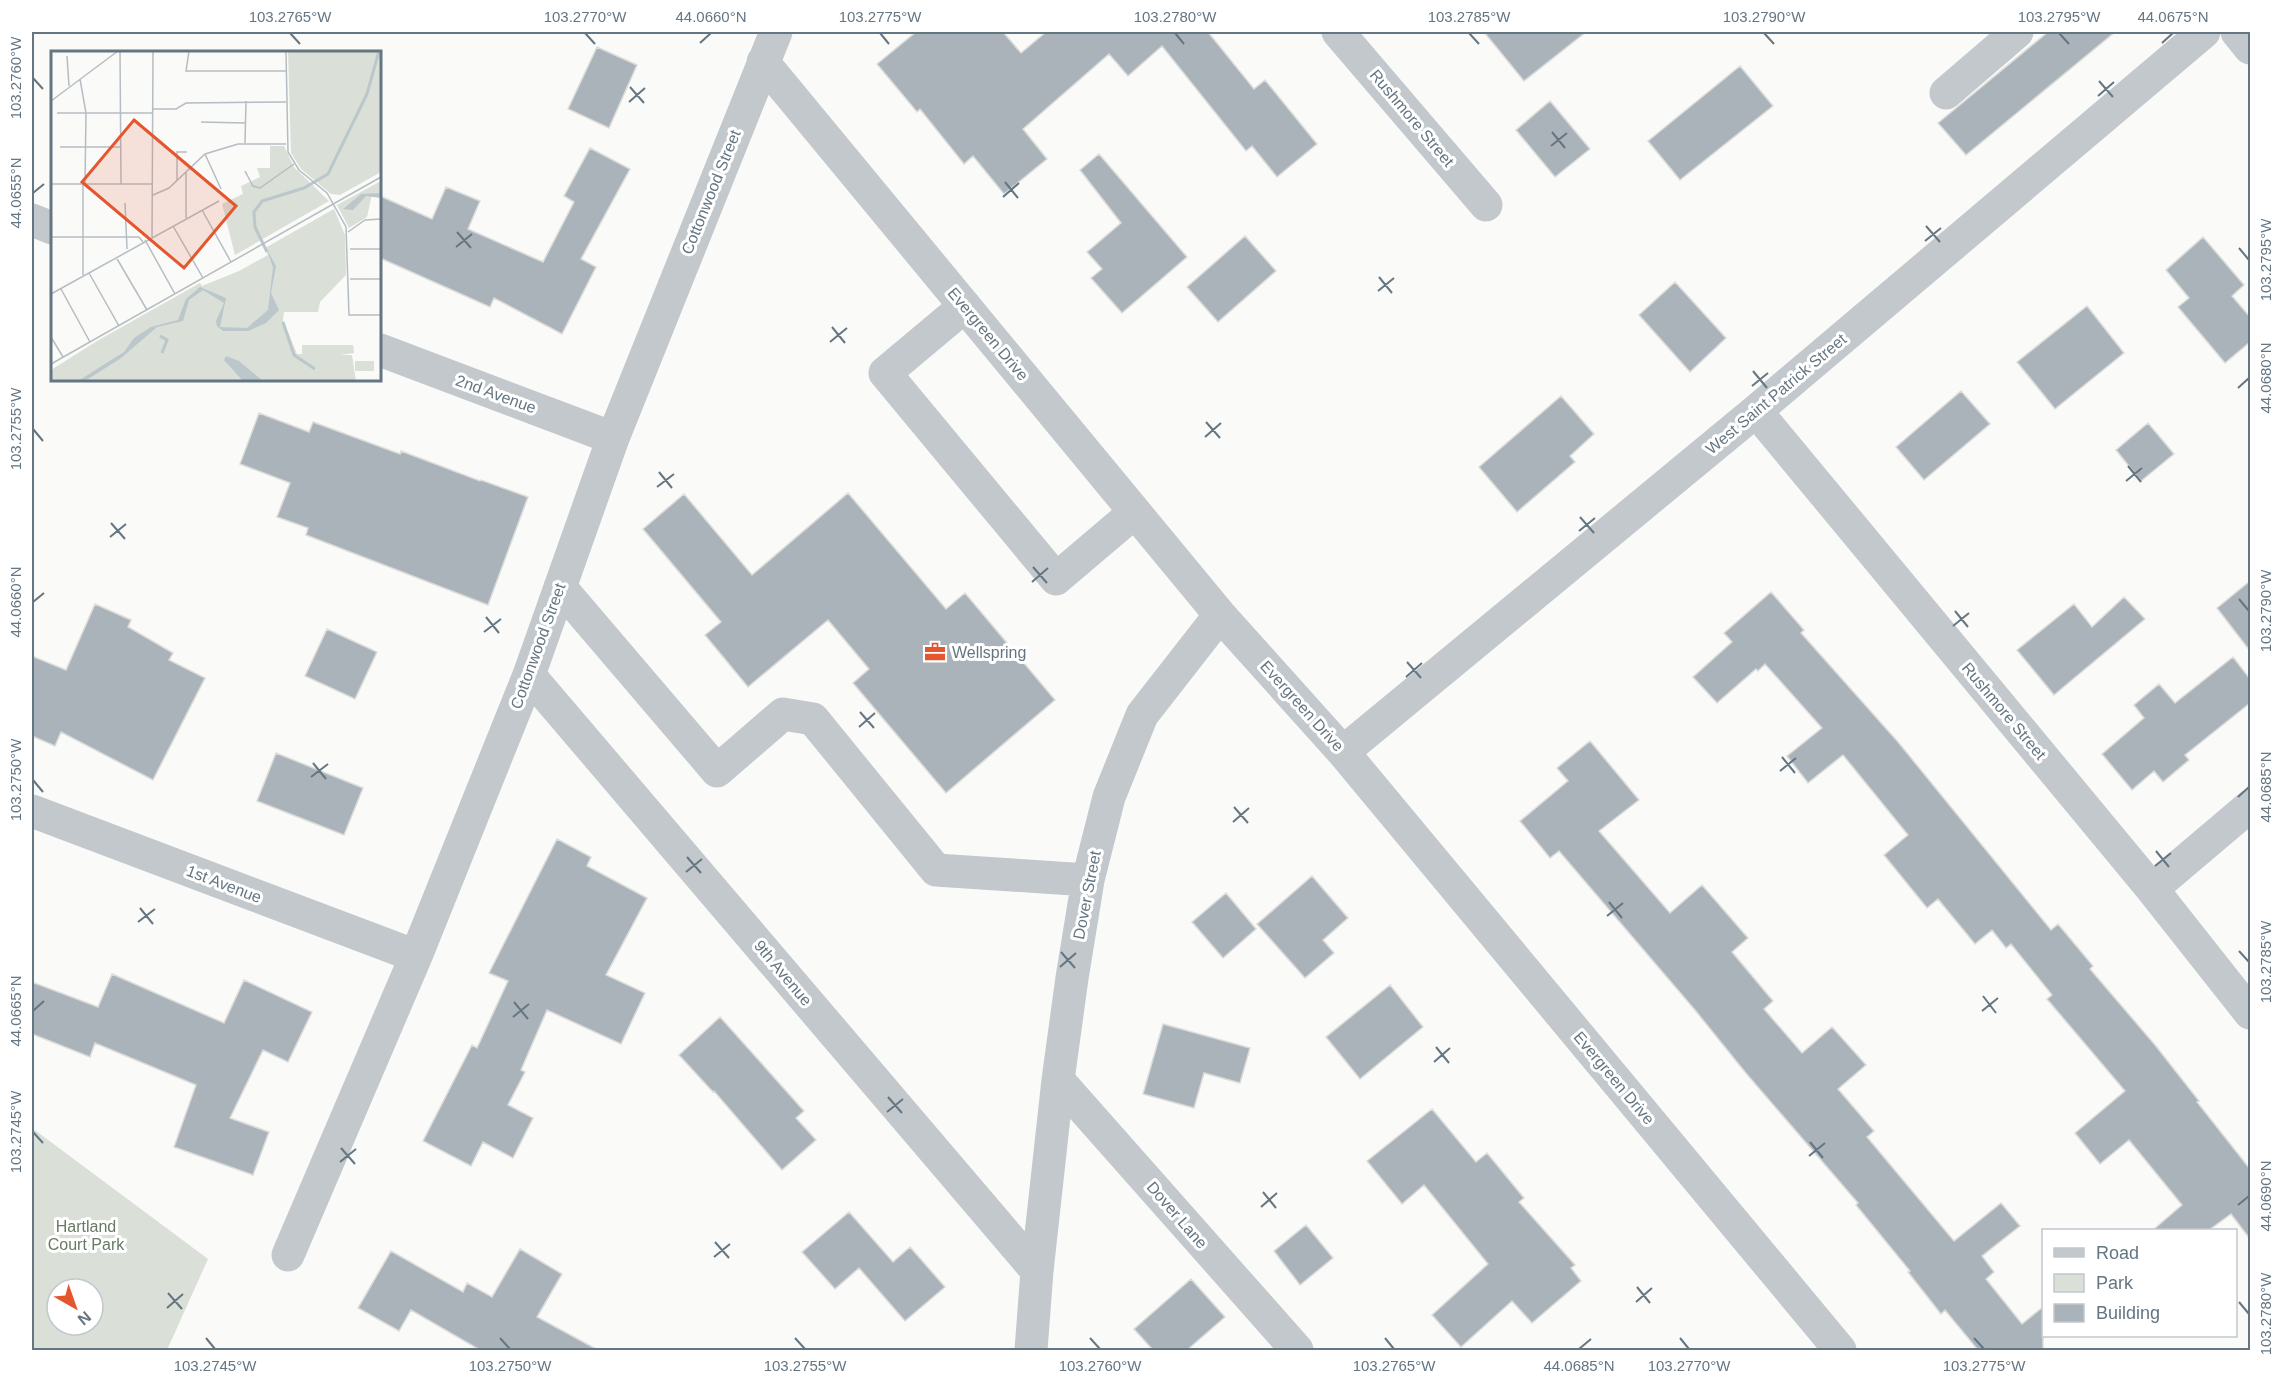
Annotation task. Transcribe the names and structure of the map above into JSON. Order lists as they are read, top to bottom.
{
  "streets": {
    "street": [
      "Rushmore Street",
      "Cottonwood Street",
      "Evergreen Drive",
      "2nd Avenue",
      "West Saint Patrick Street",
      "1st Avenue",
      "Dover Street",
      "9th Avenue",
      "Dover Lane"
    ]
  },
  "crossings": [
    ["Rushmore Street", "West Saint Patrick Street"],
    ["Cottonwood Street", "Evergreen Drive"],
    ["Cottonwood Street", "2nd Avenue"],
    ["Cottonwood Street", "1st Avenue"],
    ["Cottonwood Street", "9th Avenue"],
    ["Evergreen Drive", "West Saint Patrick Street"],
    ["Evergreen Drive", "Dover Street"],
    ["Dover Street", "9th Avenue"],
    ["Dover Street", "Dover Lane"]
  ],
  "parks": ["Hartland Court Park"],
  "places": {
    "office": ["Wellspring"]
  },
  "legend": ["Road", "Park", "Building"],
  "north": "bottom right",
  "coordinates": [
    "103.2765°W",
    "103.2770°W",
    "44.0660°N",
    "103.2775°W",
    "103.2780°W",
    "103.2785°W",
    "103.2790°W",
    "103.2795°W",
    "44.0675°N",
    "103.2760°W",
    "44.0655°N",
    "44.0680°N",
    "103.2755°W",
    "103.2750°W",
    "44.0685°N",
    "44.0665°N",
    "103.2745°W",
    "44.0690°N"
  ]
}
